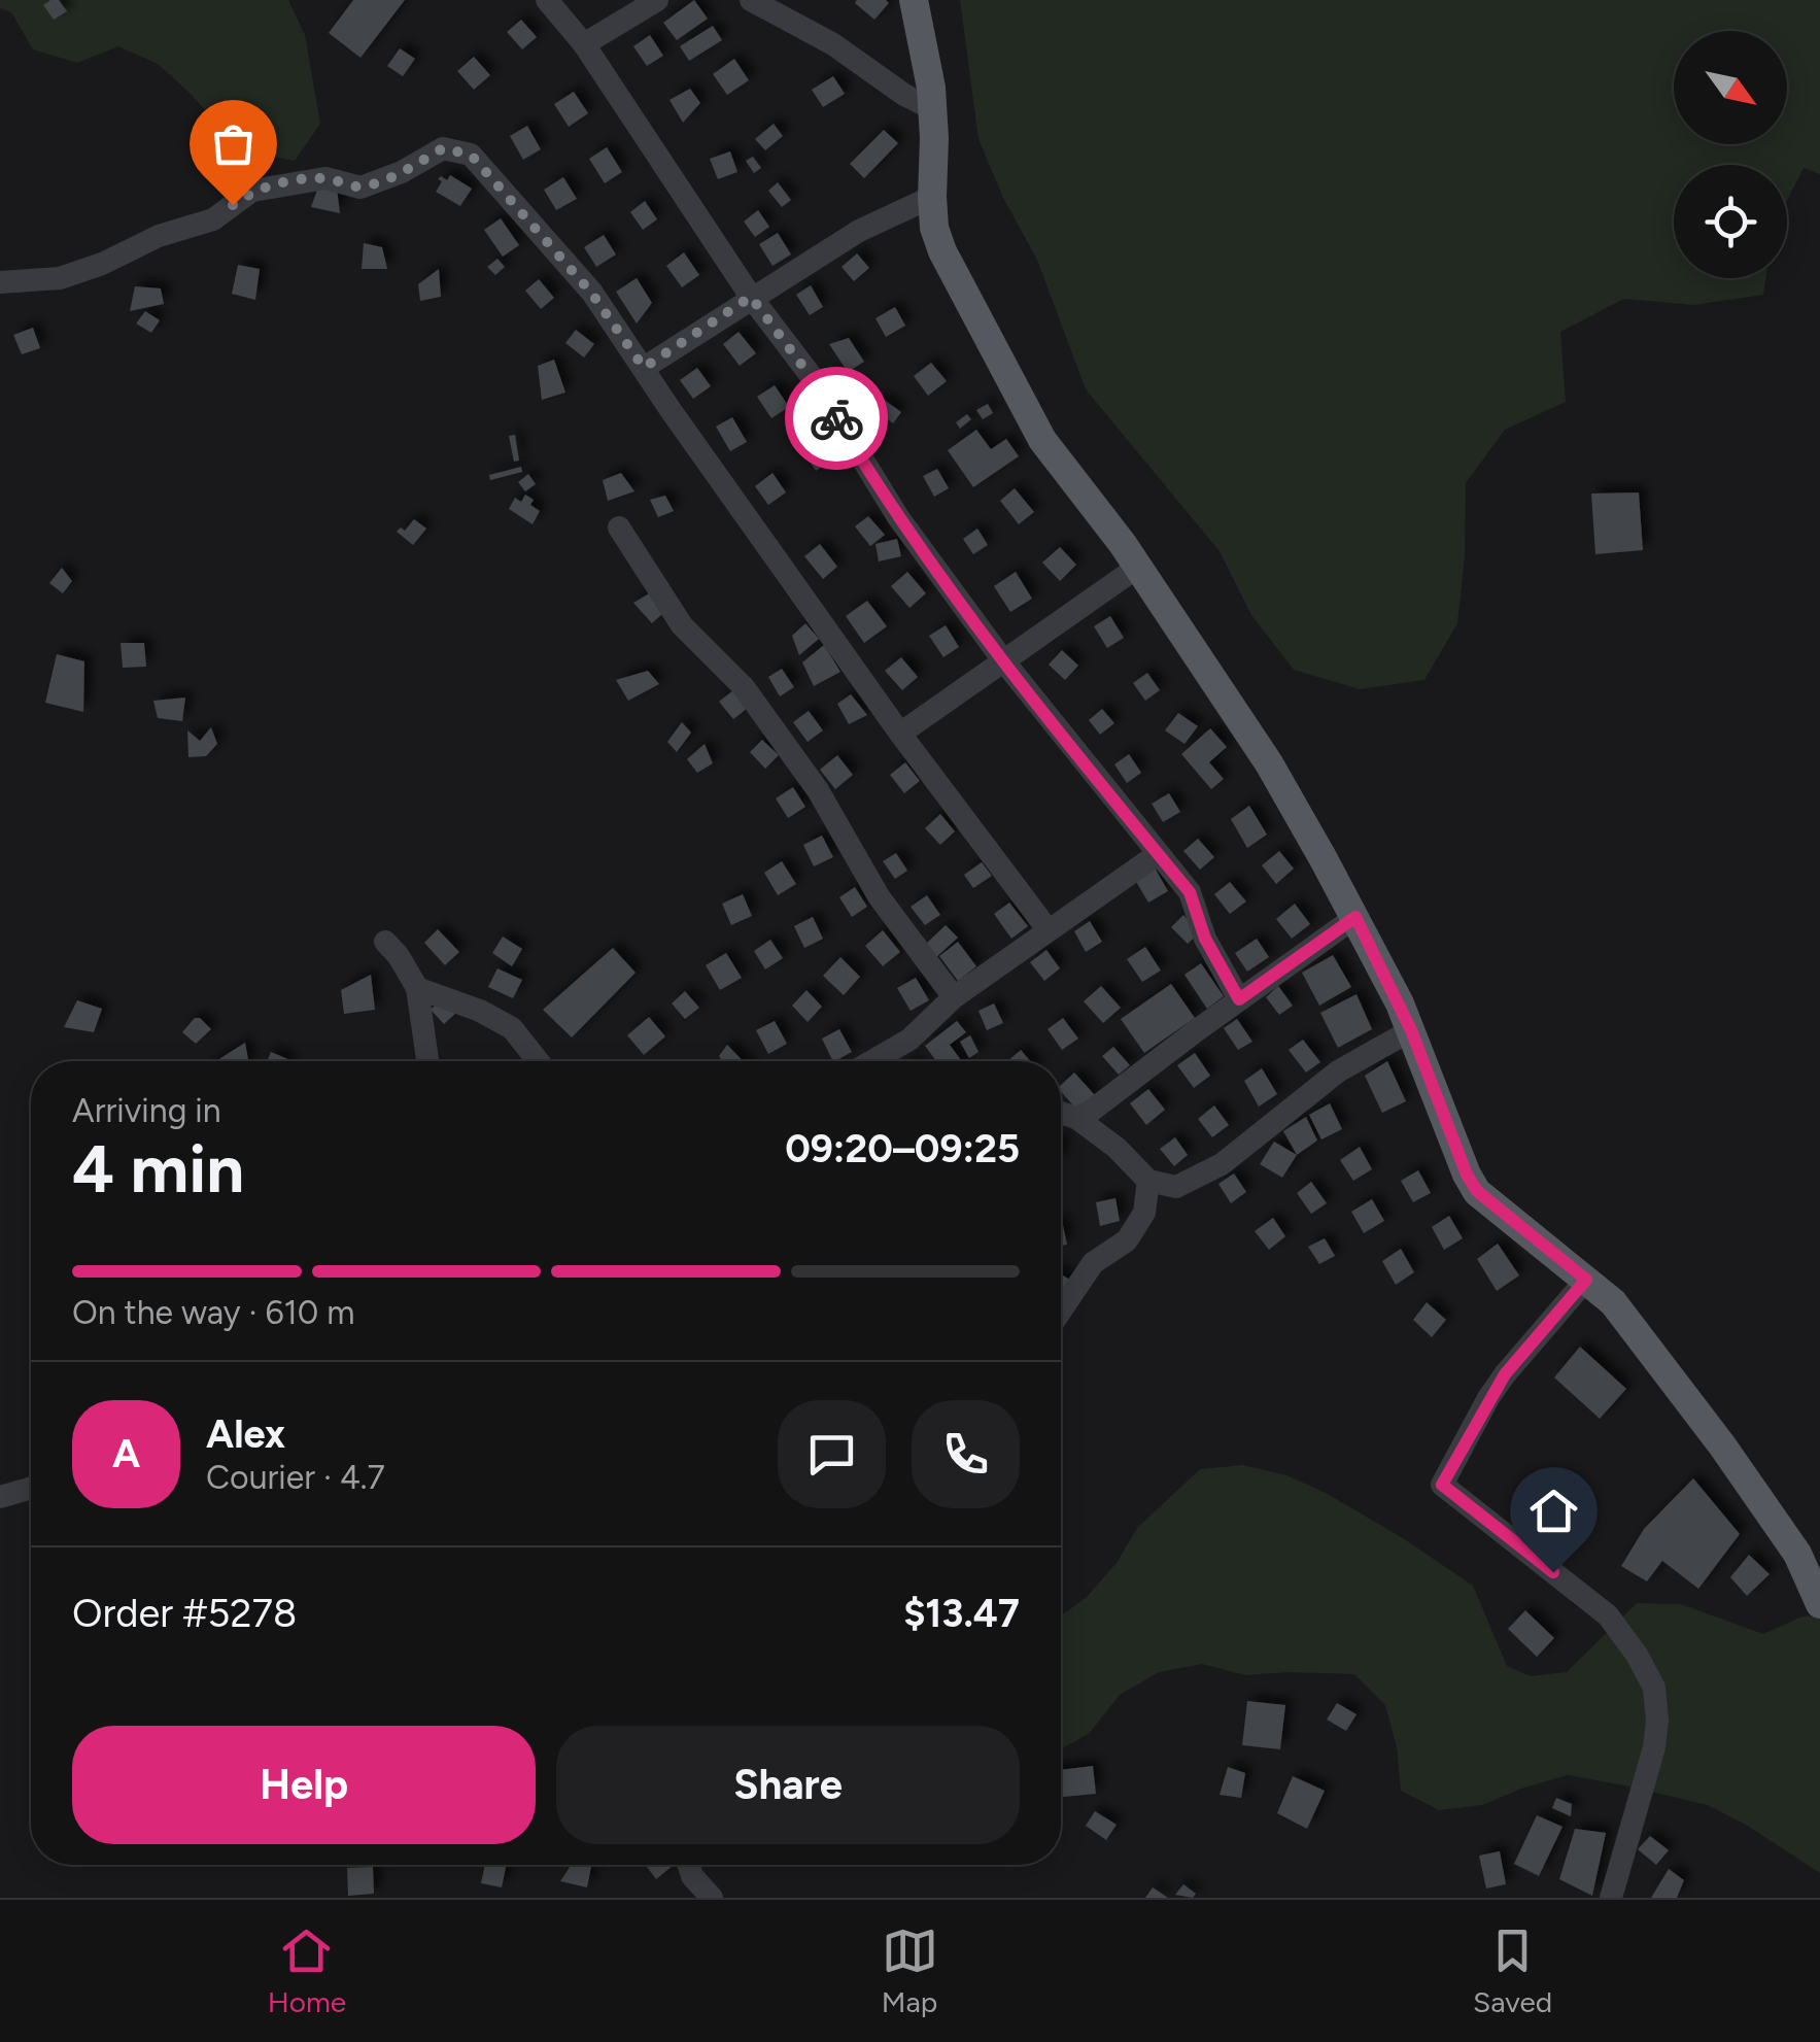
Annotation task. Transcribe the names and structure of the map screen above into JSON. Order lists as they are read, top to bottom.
{
  "north": "bottom right",
  "page": {
    "heading": ["4 min", "Arriving in", "09:20–09:25"],
    "panel": [
      "Alex",
      "Courier · 4.7",
      "Order #5278",
      "$13.47"
    ],
    "bar": "On the way · 610 m",
    "round": "A",
    "buttons": ["Help", "Share"],
    "tabs": ["Home", "Map", "Saved"]
  }
}
